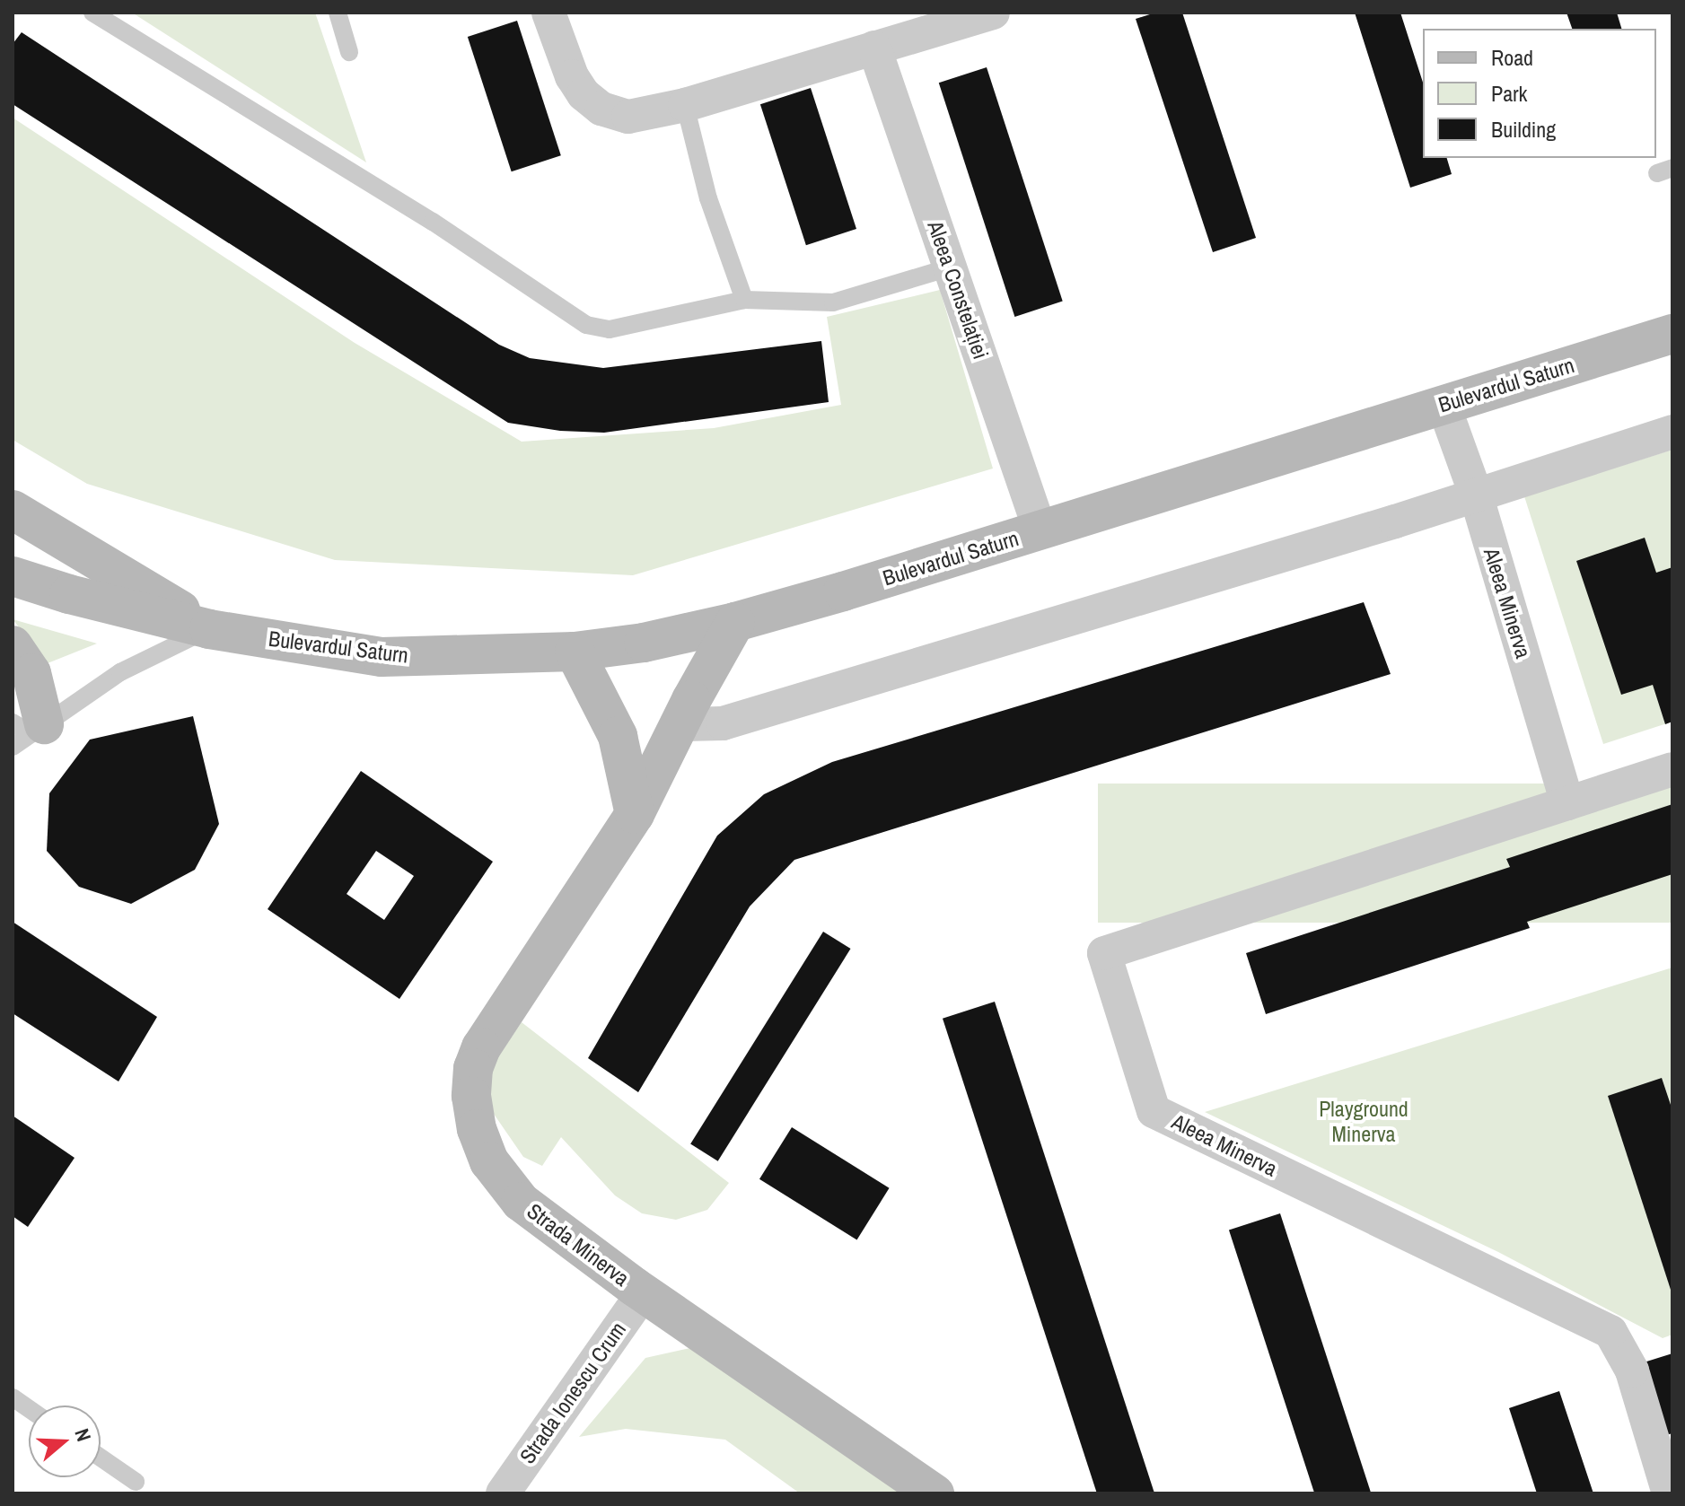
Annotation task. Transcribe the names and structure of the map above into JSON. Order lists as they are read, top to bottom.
{
  "streets": {
    "main road": ["Bulevardul Saturn", "Strada Minerva"],
    "street": ["Aleea Constelației", "Aleea Minerva", "Strada Ionescu Crum"]
  },
  "crossings": [
    ["Aleea Constelației", "Bulevardul Saturn"],
    ["Bulevardul Saturn", "Aleea Minerva"],
    ["Bulevardul Saturn", "Strada Minerva"],
    ["Strada Minerva", "Strada Ionescu Crum"]
  ],
  "parks": ["Playground Minerva"],
  "legend": ["Road", "Park", "Building"],
  "north": "right"
}
